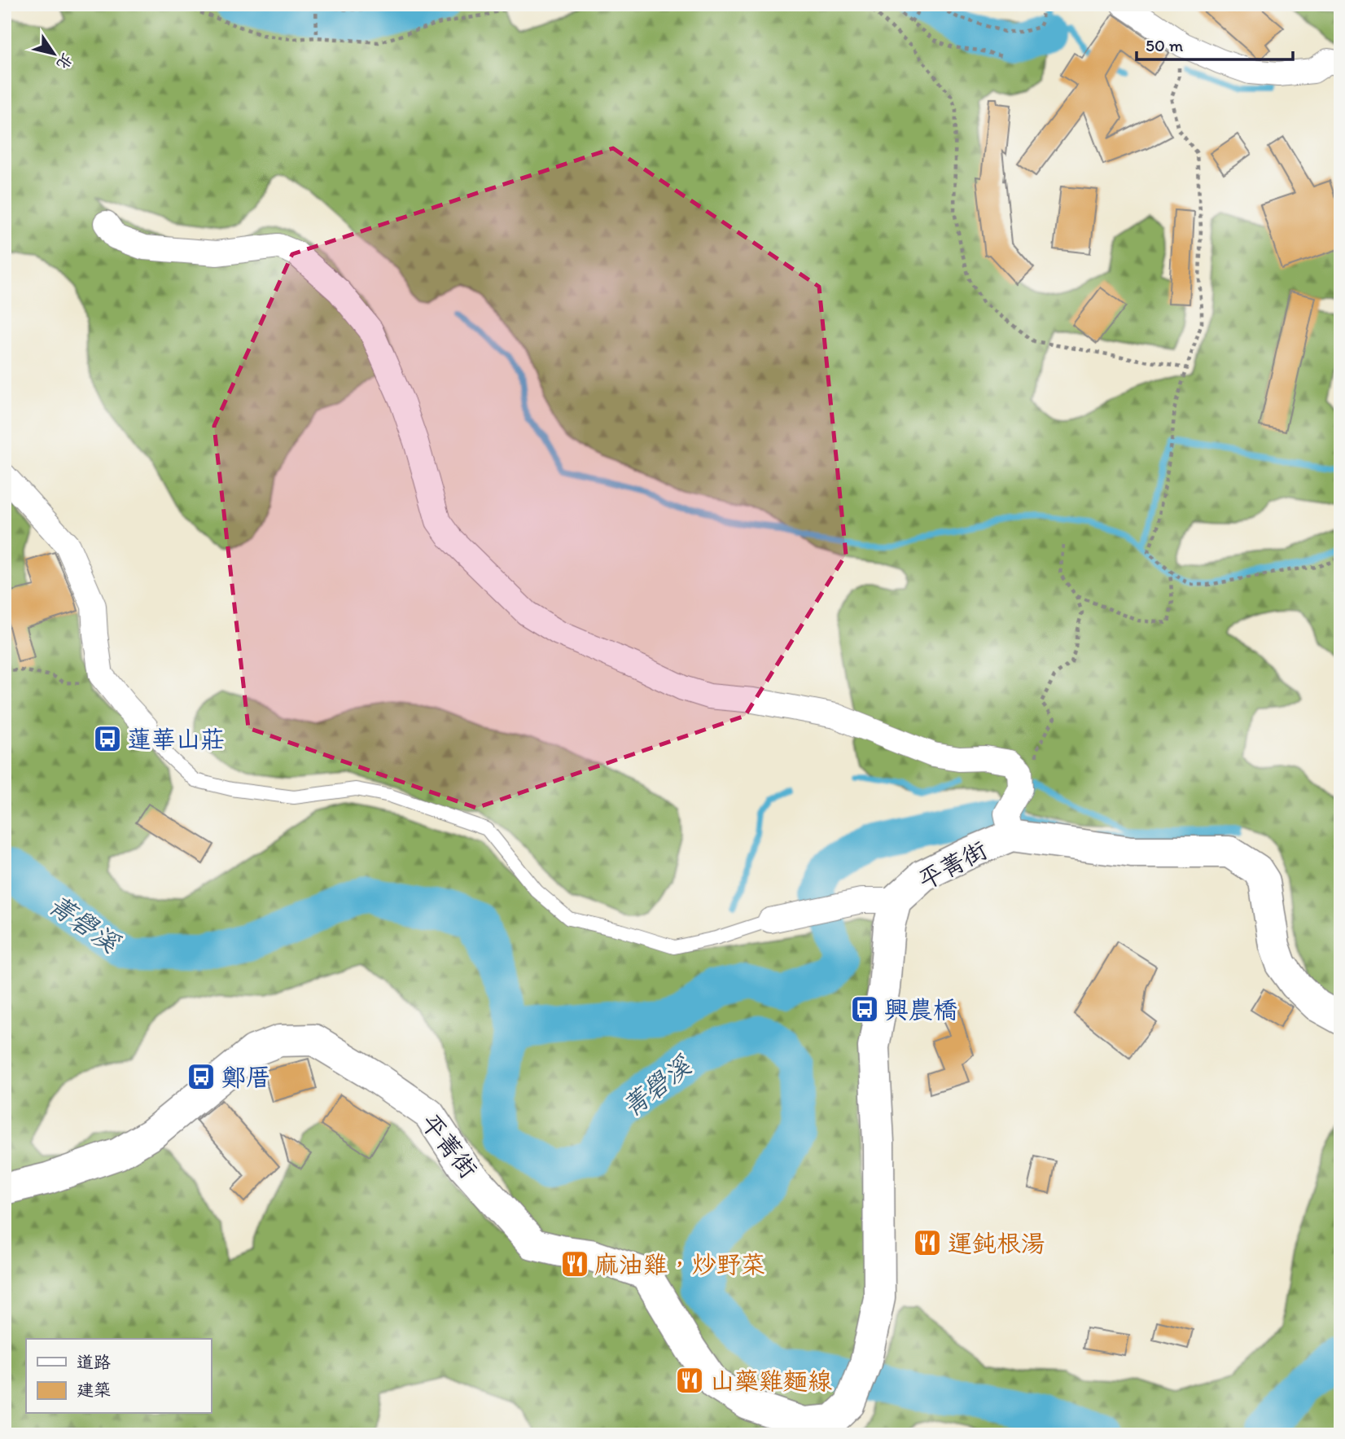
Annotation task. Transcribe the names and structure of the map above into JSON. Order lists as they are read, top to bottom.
{
  "streets": {
    "street": ["平菁街"]
  },
  "water": ["菁礐溪"],
  "places": {
    "bus stop": ["蓮華山莊", "興農橋", "鄭厝"],
    "restaurant": ["運鈍根湯", "麻油雞，炒野菜", "山藥雞麵線"]
  },
  "legend": ["道路", "建築"],
  "scale_bar": "50 m",
  "north": "bottom right"
}
